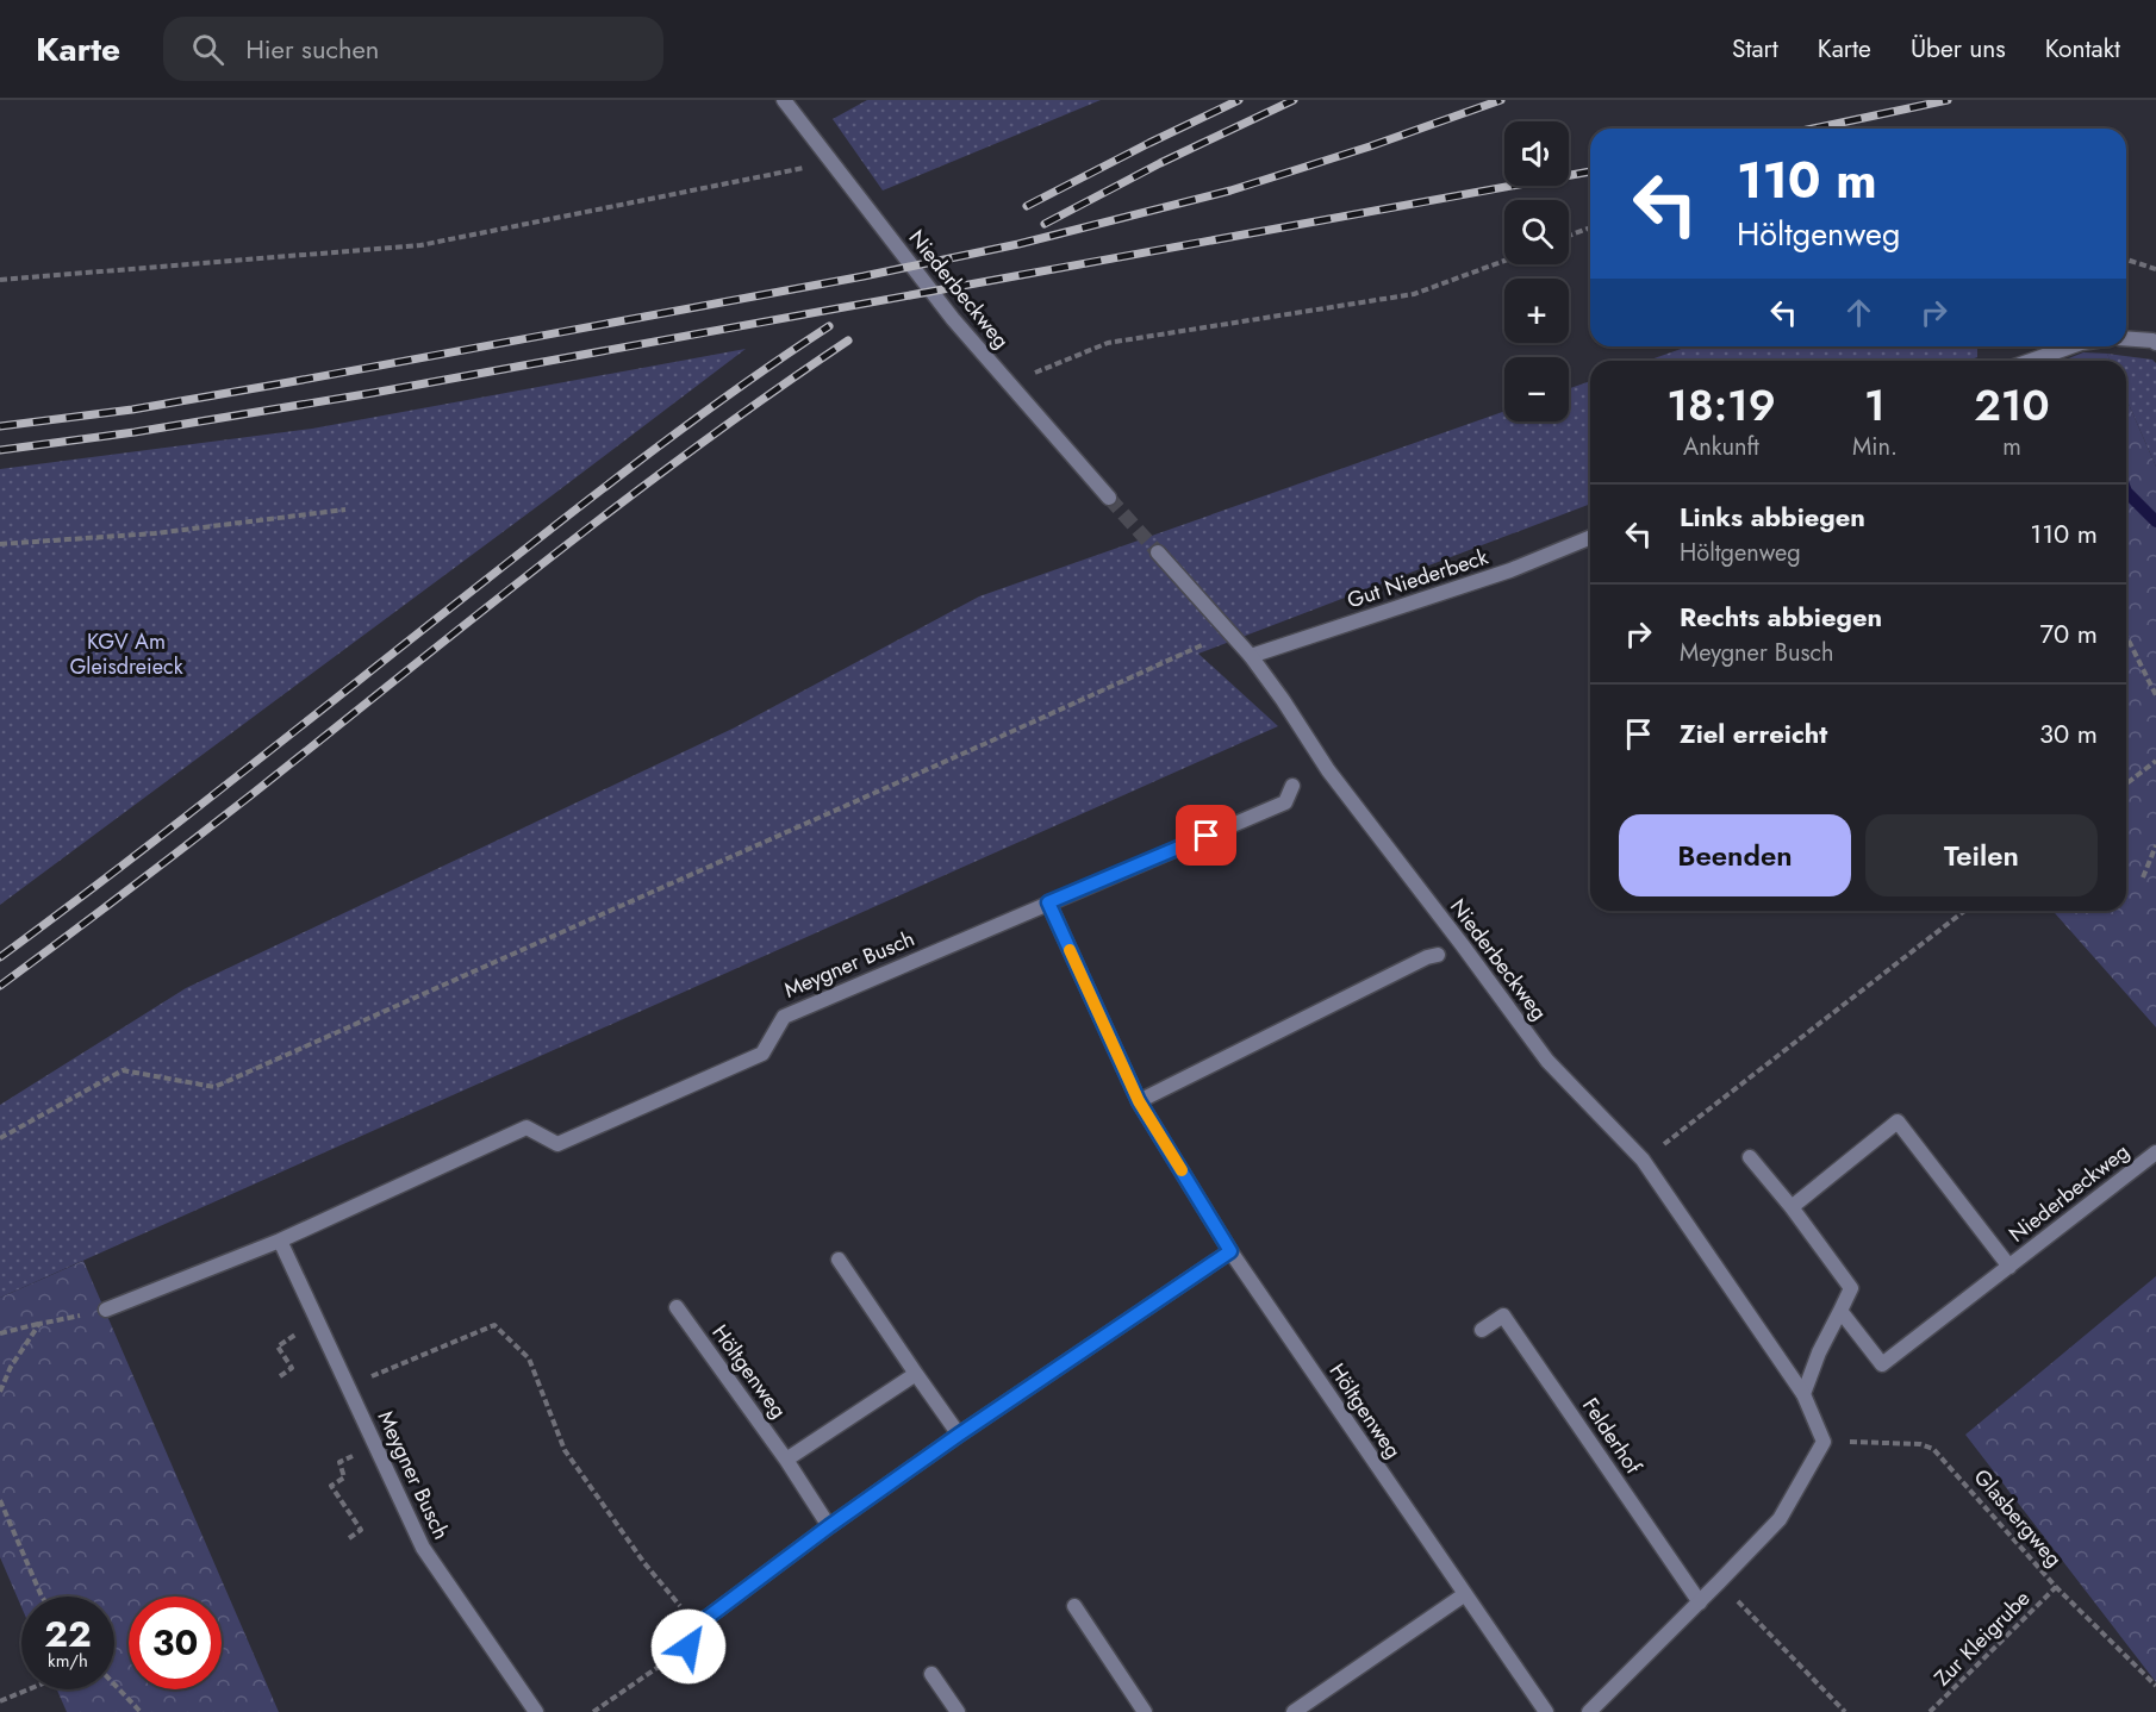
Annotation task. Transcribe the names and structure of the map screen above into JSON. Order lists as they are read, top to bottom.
{
  "streets": {
    "street": [
      "Niederbeckweg",
      "Gut Niederbeck",
      "Meygner Busch",
      "Höltgenweg",
      "Felderhof"
    ],
    "path": ["Glasbergweg", "Zur Kleigrube"]
  },
  "crossings": [
    ["Niederbeckweg", "Gut Niederbeck"],
    ["Niederbeckweg", "Glasbergweg"],
    ["Meygner Busch", "Höltgenweg"],
    ["Glasbergweg", "Zur Kleigrube"]
  ],
  "parks": ["KGV Am Gleisdreieck"],
  "page": {
    "header": "Karte",
    "search": "Hier suchen",
    "nav": [
      "Start",
      "Karte",
      "Über uns",
      "Kontakt"
    ],
    "map_buttons": ["+", "−"],
    "turn": ["110 m", "Höltgenweg"],
    "eta": [
      "18:19",
      "Ankunft",
      "1",
      "Min.",
      "210",
      "m"
    ],
    "list": [
      {
        "name": "Links abbiegen",
        "note": "Höltgenweg",
        "value": "110 m"
      },
      {
        "name": "Rechts abbiegen",
        "note": "Meygner Busch",
        "value": "70 m"
      },
      {
        "name": "Ziel erreicht",
        "value": "30 m"
      }
    ],
    "buttons": ["Beenden", "Teilen"],
    "speed": "22 km/h",
    "limit": "30"
  }
}
